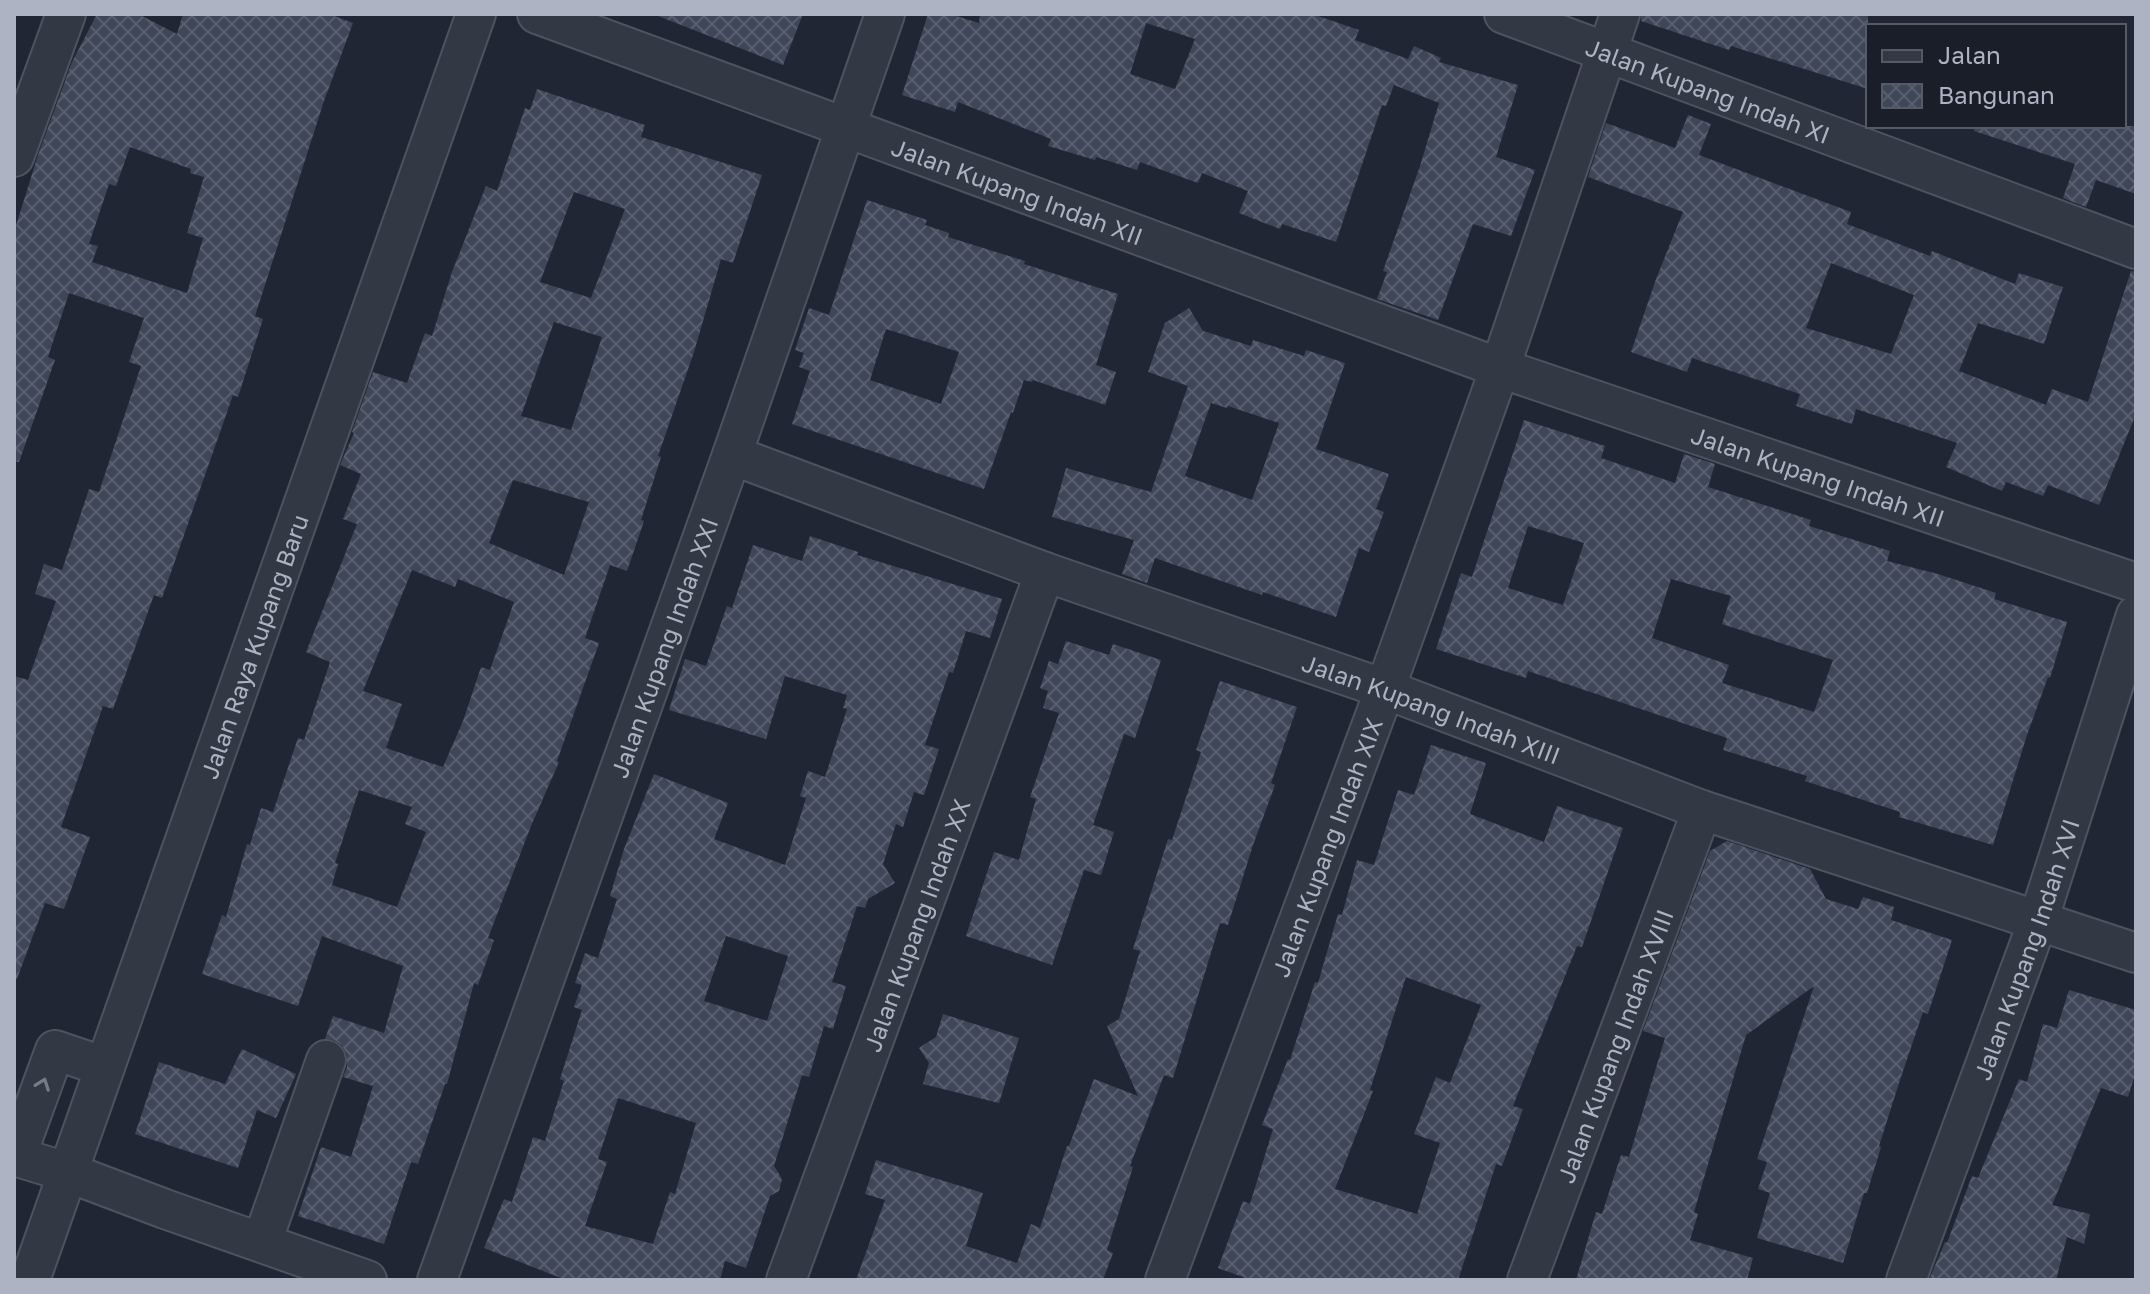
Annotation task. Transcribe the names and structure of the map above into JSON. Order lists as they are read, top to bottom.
{
  "streets": {
    "street": [
      "Jalan Kupang Indah XI",
      "Jalan Kupang Indah XII",
      "Jalan Raya Kupang Baru",
      "Jalan Kupang Indah XXI",
      "Jalan Kupang Indah XIII",
      "Jalan Kupang Indah XIX",
      "Jalan Kupang Indah XX",
      "Jalan Kupang Indah XVI",
      "Jalan Kupang Indah XVIII"
    ]
  },
  "crossings": [
    ["Jalan Kupang Indah XII", "Jalan Kupang Indah XXI"],
    ["Jalan Kupang Indah XII", "Jalan Kupang Indah XIX"],
    ["Jalan Kupang Indah XXI", "Jalan Kupang Indah XIII"],
    ["Jalan Kupang Indah XIII", "Jalan Kupang Indah XIX"],
    ["Jalan Kupang Indah XIII", "Jalan Kupang Indah XX"],
    ["Jalan Kupang Indah XIII", "Jalan Kupang Indah XVI"],
    ["Jalan Kupang Indah XIII", "Jalan Kupang Indah XVIII"]
  ],
  "legend": ["Jalan", "Bangunan"]
}
